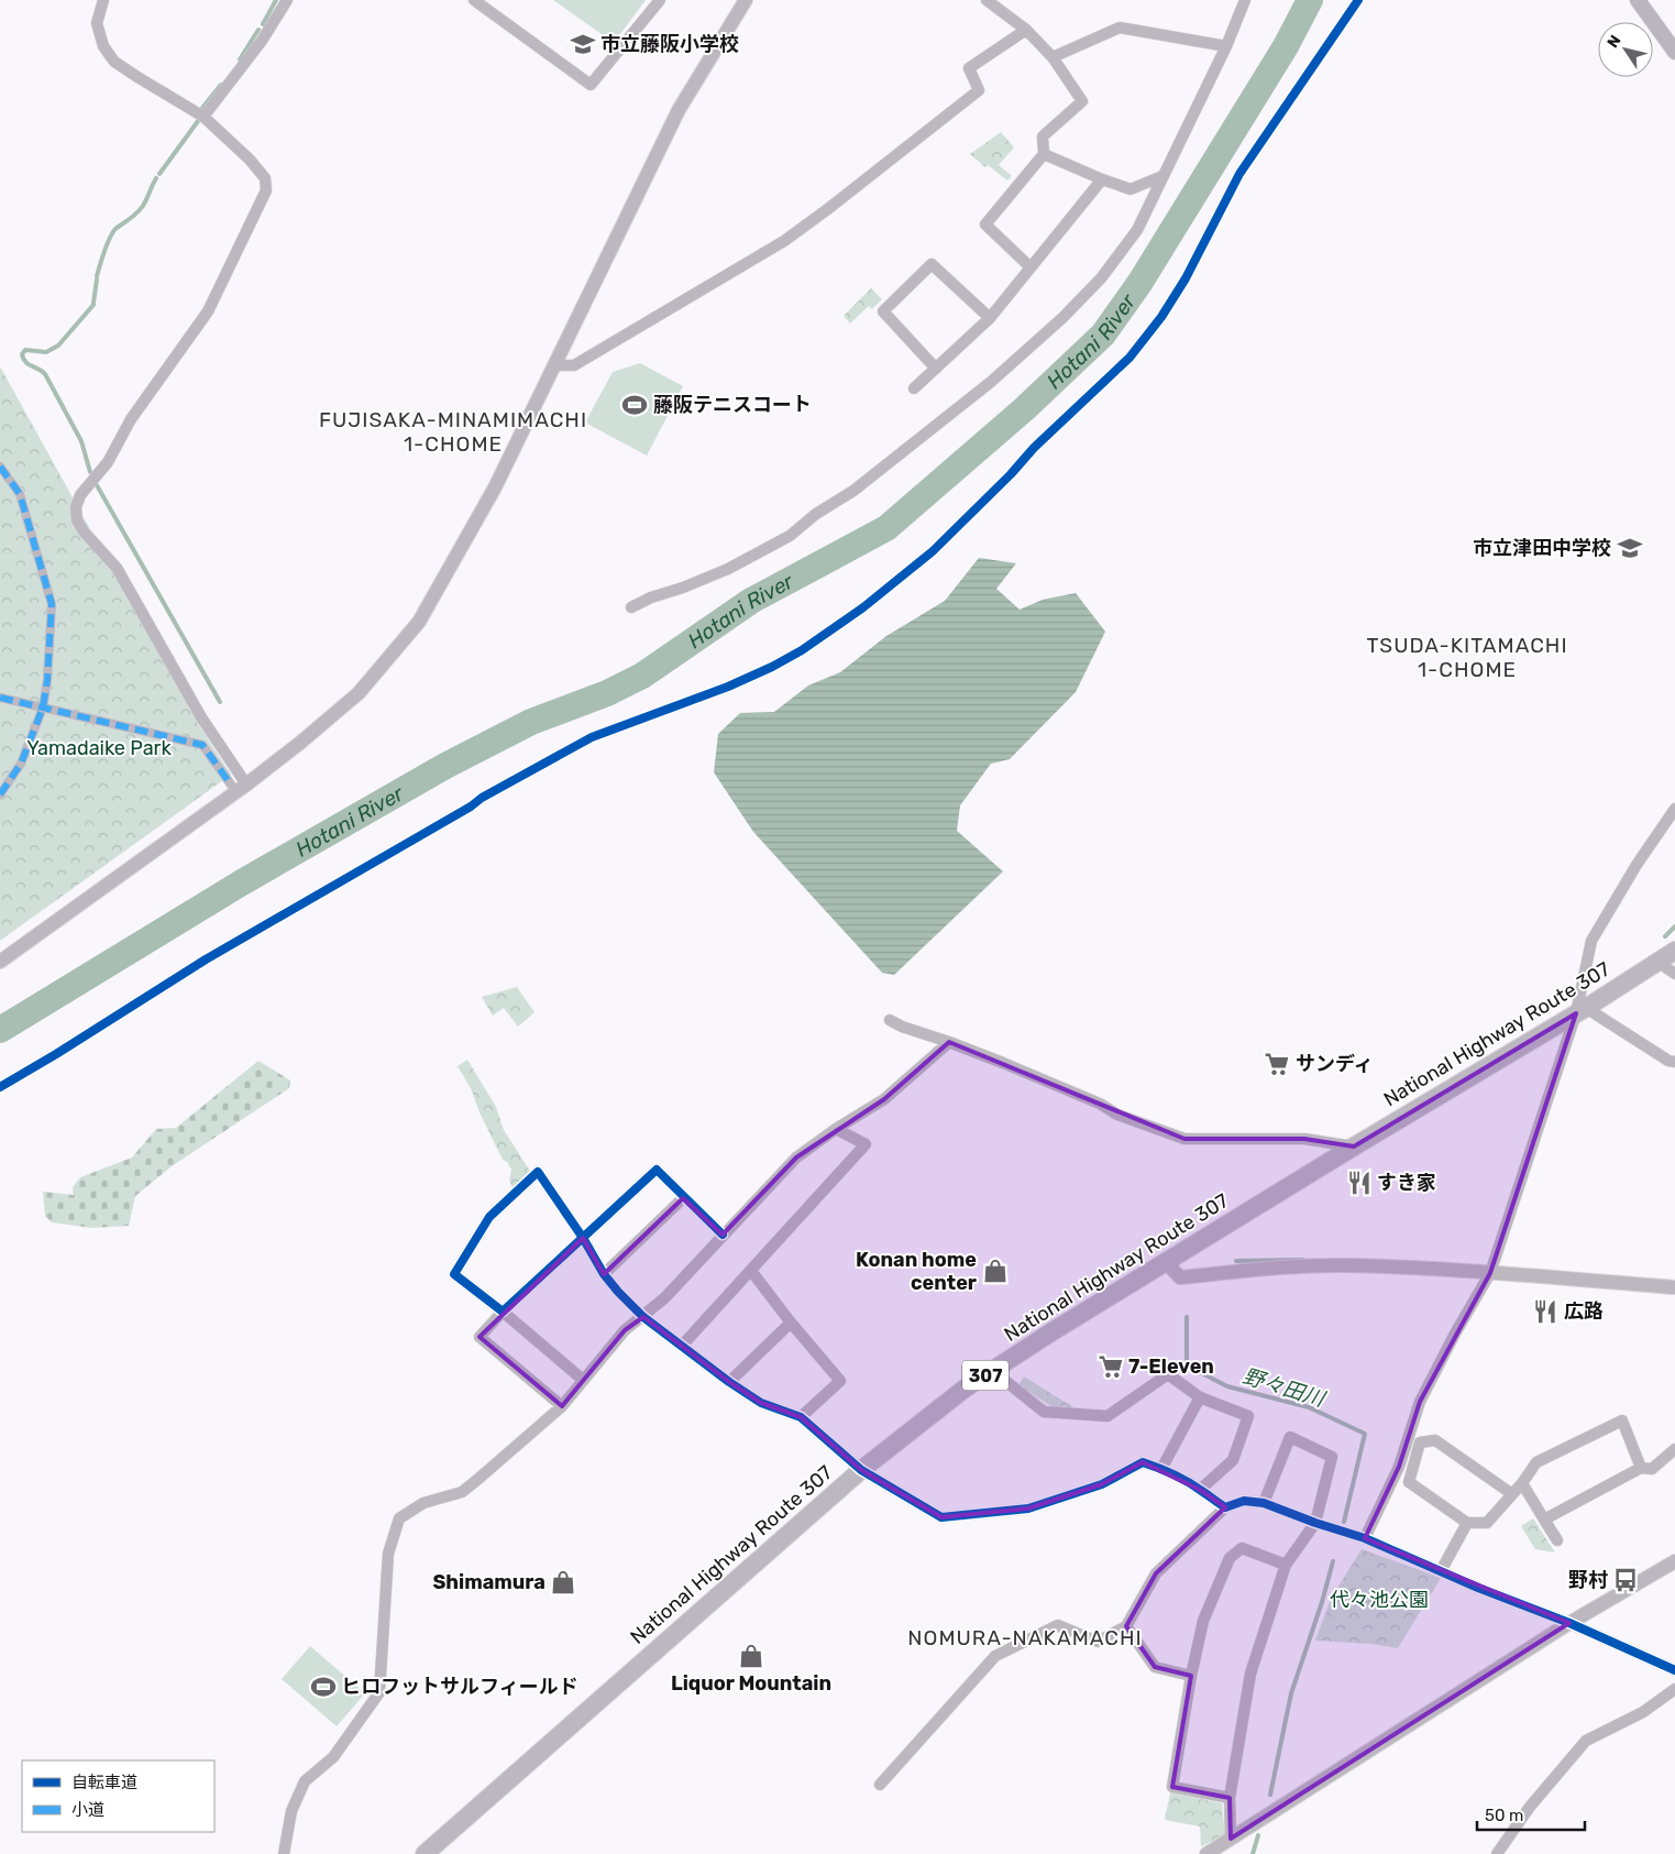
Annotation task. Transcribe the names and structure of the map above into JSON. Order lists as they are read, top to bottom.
{
  "streets": {
    "highway": ["National Highway Route 307", "307"]
  },
  "districts": ["FUJISAKA-MINAMIMACHI 1-CHOME", "TSUDA-KITAMACHI 1-CHOME", "NOMURA-NAKAMACHI"],
  "water": ["Hotani River", "野々田川"],
  "parks": ["Yamadaike Park", "代々池公園"],
  "places": {
    "school or university": ["市立藤阪小学校", "市立津田中学校"],
    "sports": ["藤阪テニスコート", "ヒロフットサルフィールド"],
    "supermarket": ["サンディ", "7-Eleven"],
    "restaurant": ["すき家", "広路"],
    "shop": ["Konan home center", "Shimamura", "Liquor Mountain"],
    "bus stop": ["野村"]
  },
  "legend": ["自転車道", "小道"],
  "scale_bar": "50 m",
  "north": "top left"
}
